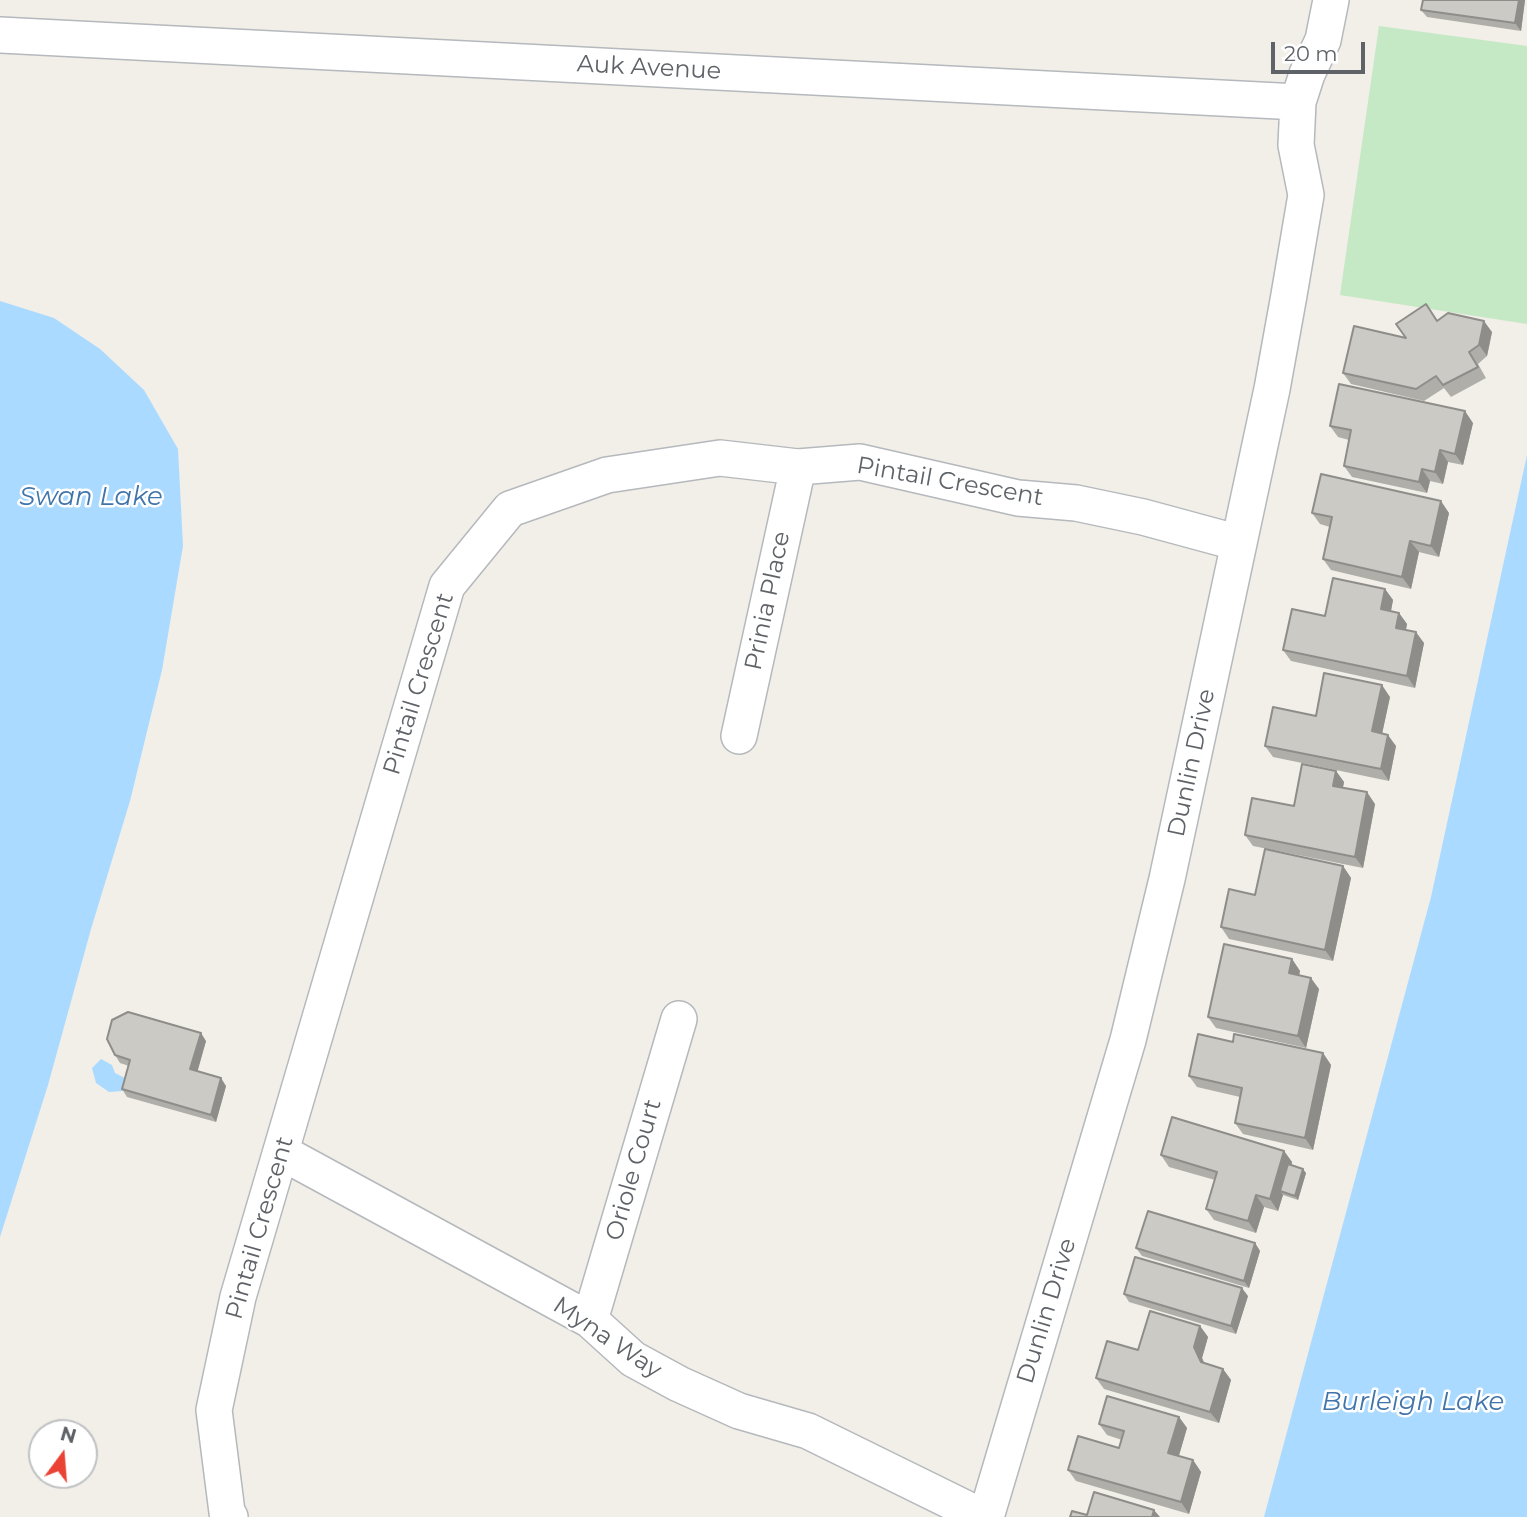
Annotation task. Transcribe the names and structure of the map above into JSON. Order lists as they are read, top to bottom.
{
  "streets": {
    "street": [
      "Auk Avenue",
      "Pintail Crescent",
      "Prinia Place",
      "Dunlin Drive",
      "Oriole Court",
      "Myna Way"
    ]
  },
  "crossings": [
    ["Auk Avenue", "Dunlin Drive"],
    ["Pintail Crescent", "Prinia Place"],
    ["Pintail Crescent", "Dunlin Drive"],
    ["Pintail Crescent", "Myna Way"],
    ["Dunlin Drive", "Myna Way"],
    ["Oriole Court", "Myna Way"]
  ],
  "water": ["Swan Lake", "Burleigh Lake"],
  "scale_bar": "20 m",
  "north": "top"
}
